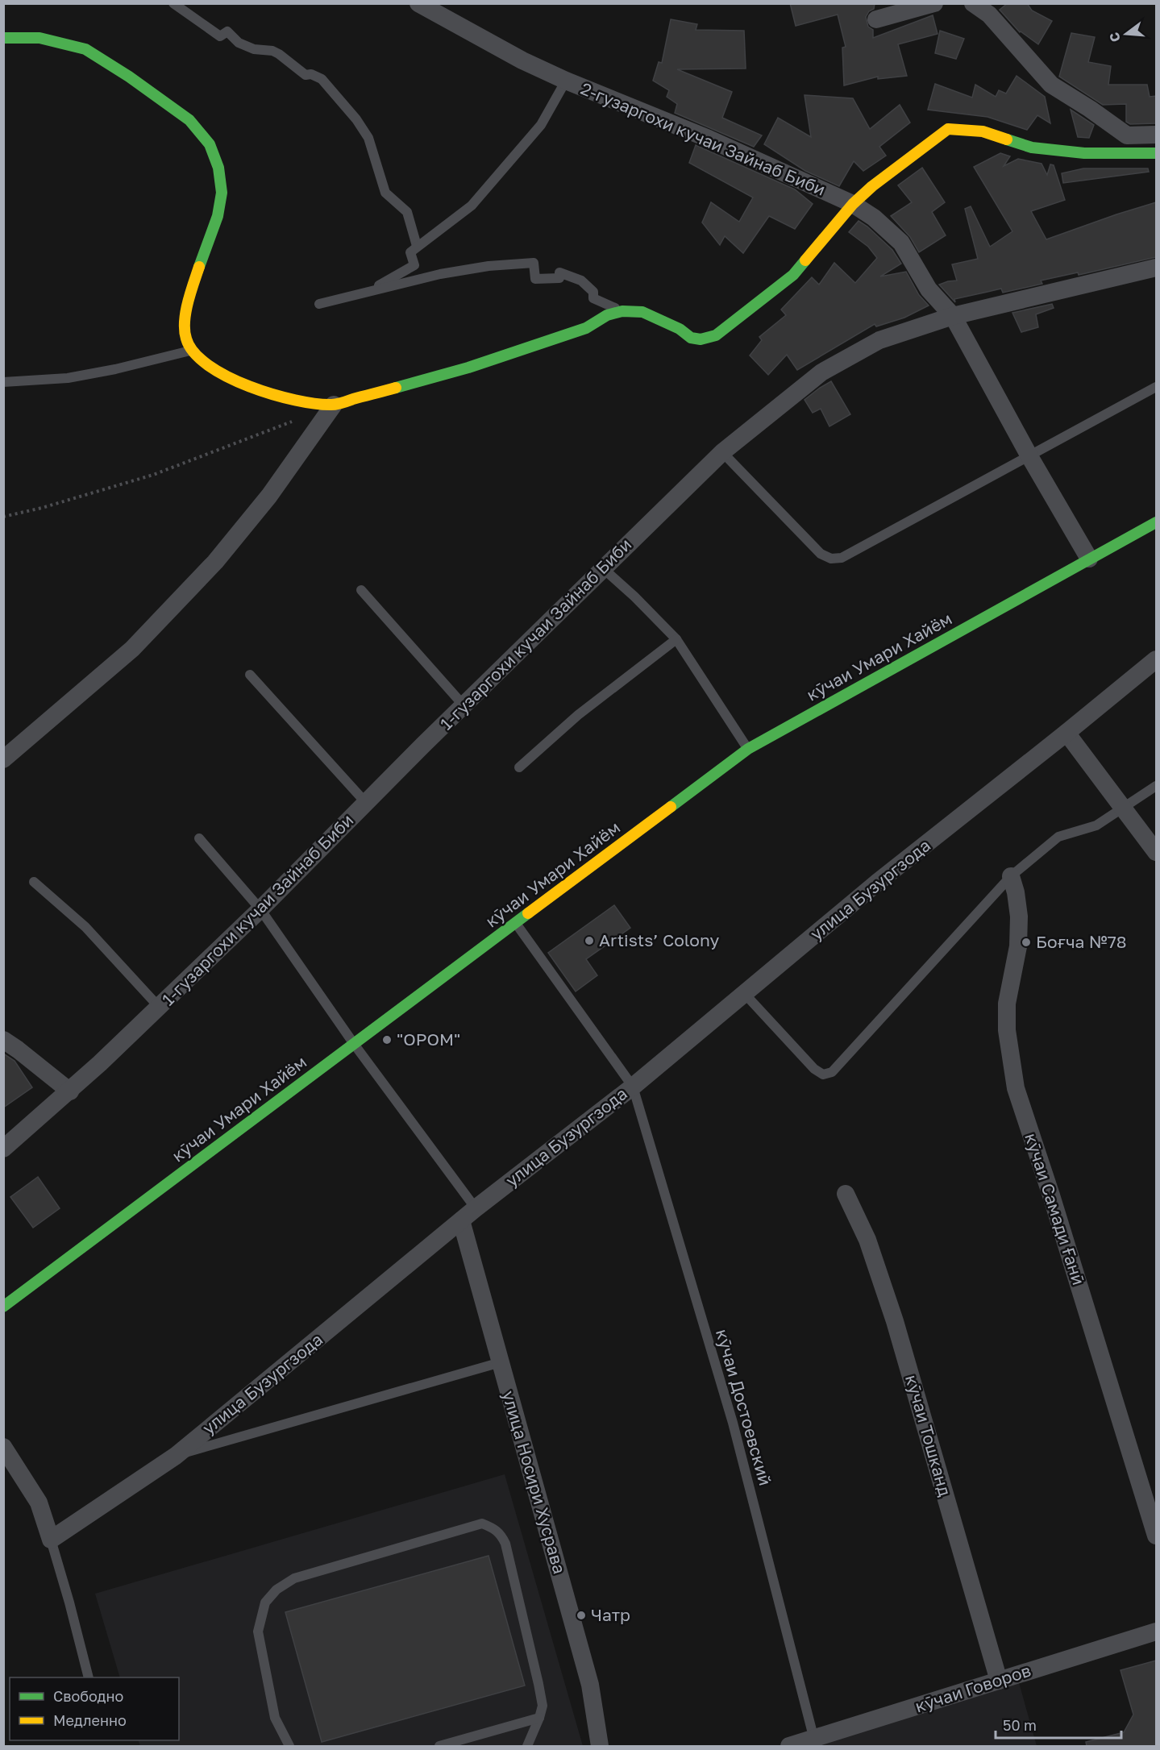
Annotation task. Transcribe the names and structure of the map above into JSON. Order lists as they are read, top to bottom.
{
  "streets": {
    "street": [
      "2-гузаргохи кучаи Зайнаб Биби",
      "1-гузаргохи кучаи Зайнаб Биби",
      "кӯчаи Умари Хайём",
      "улица Бузургзода",
      "кӯчаи Самади Ғанӣ",
      "кӯчаи Тошканд",
      "улица Носири Хусрава",
      "кӯчаи Говоров"
    ],
    "lane": ["кӯчаи Достоевский"]
  },
  "crossings": [
    ["2-гузаргохи кучаи Зайнаб Биби", "1-гузаргохи кучаи Зайнаб Биби"],
    ["2-гузаргохи кучаи Зайнаб Биби", "кӯчаи Умари Хайём"],
    ["кӯчаи Умари Хайём", "кӯчаи Достоевский"],
    ["улица Бузургзода", "кӯчаи Достоевский"],
    ["улица Бузургзода", "улица Носири Хусрава"],
    ["кӯчаи Достоевский", "кӯчаи Говоров"],
    ["кӯчаи Тошканд", "кӯчаи Говоров"]
  ],
  "places": [
    "Artists’ Colony",
    "Боғча №78",
    "\"OPOM\"",
    "Чатр"
  ],
  "legend": ["Свободно", "Медленно"],
  "scale_bar": "50 m",
  "north": "left"
}
